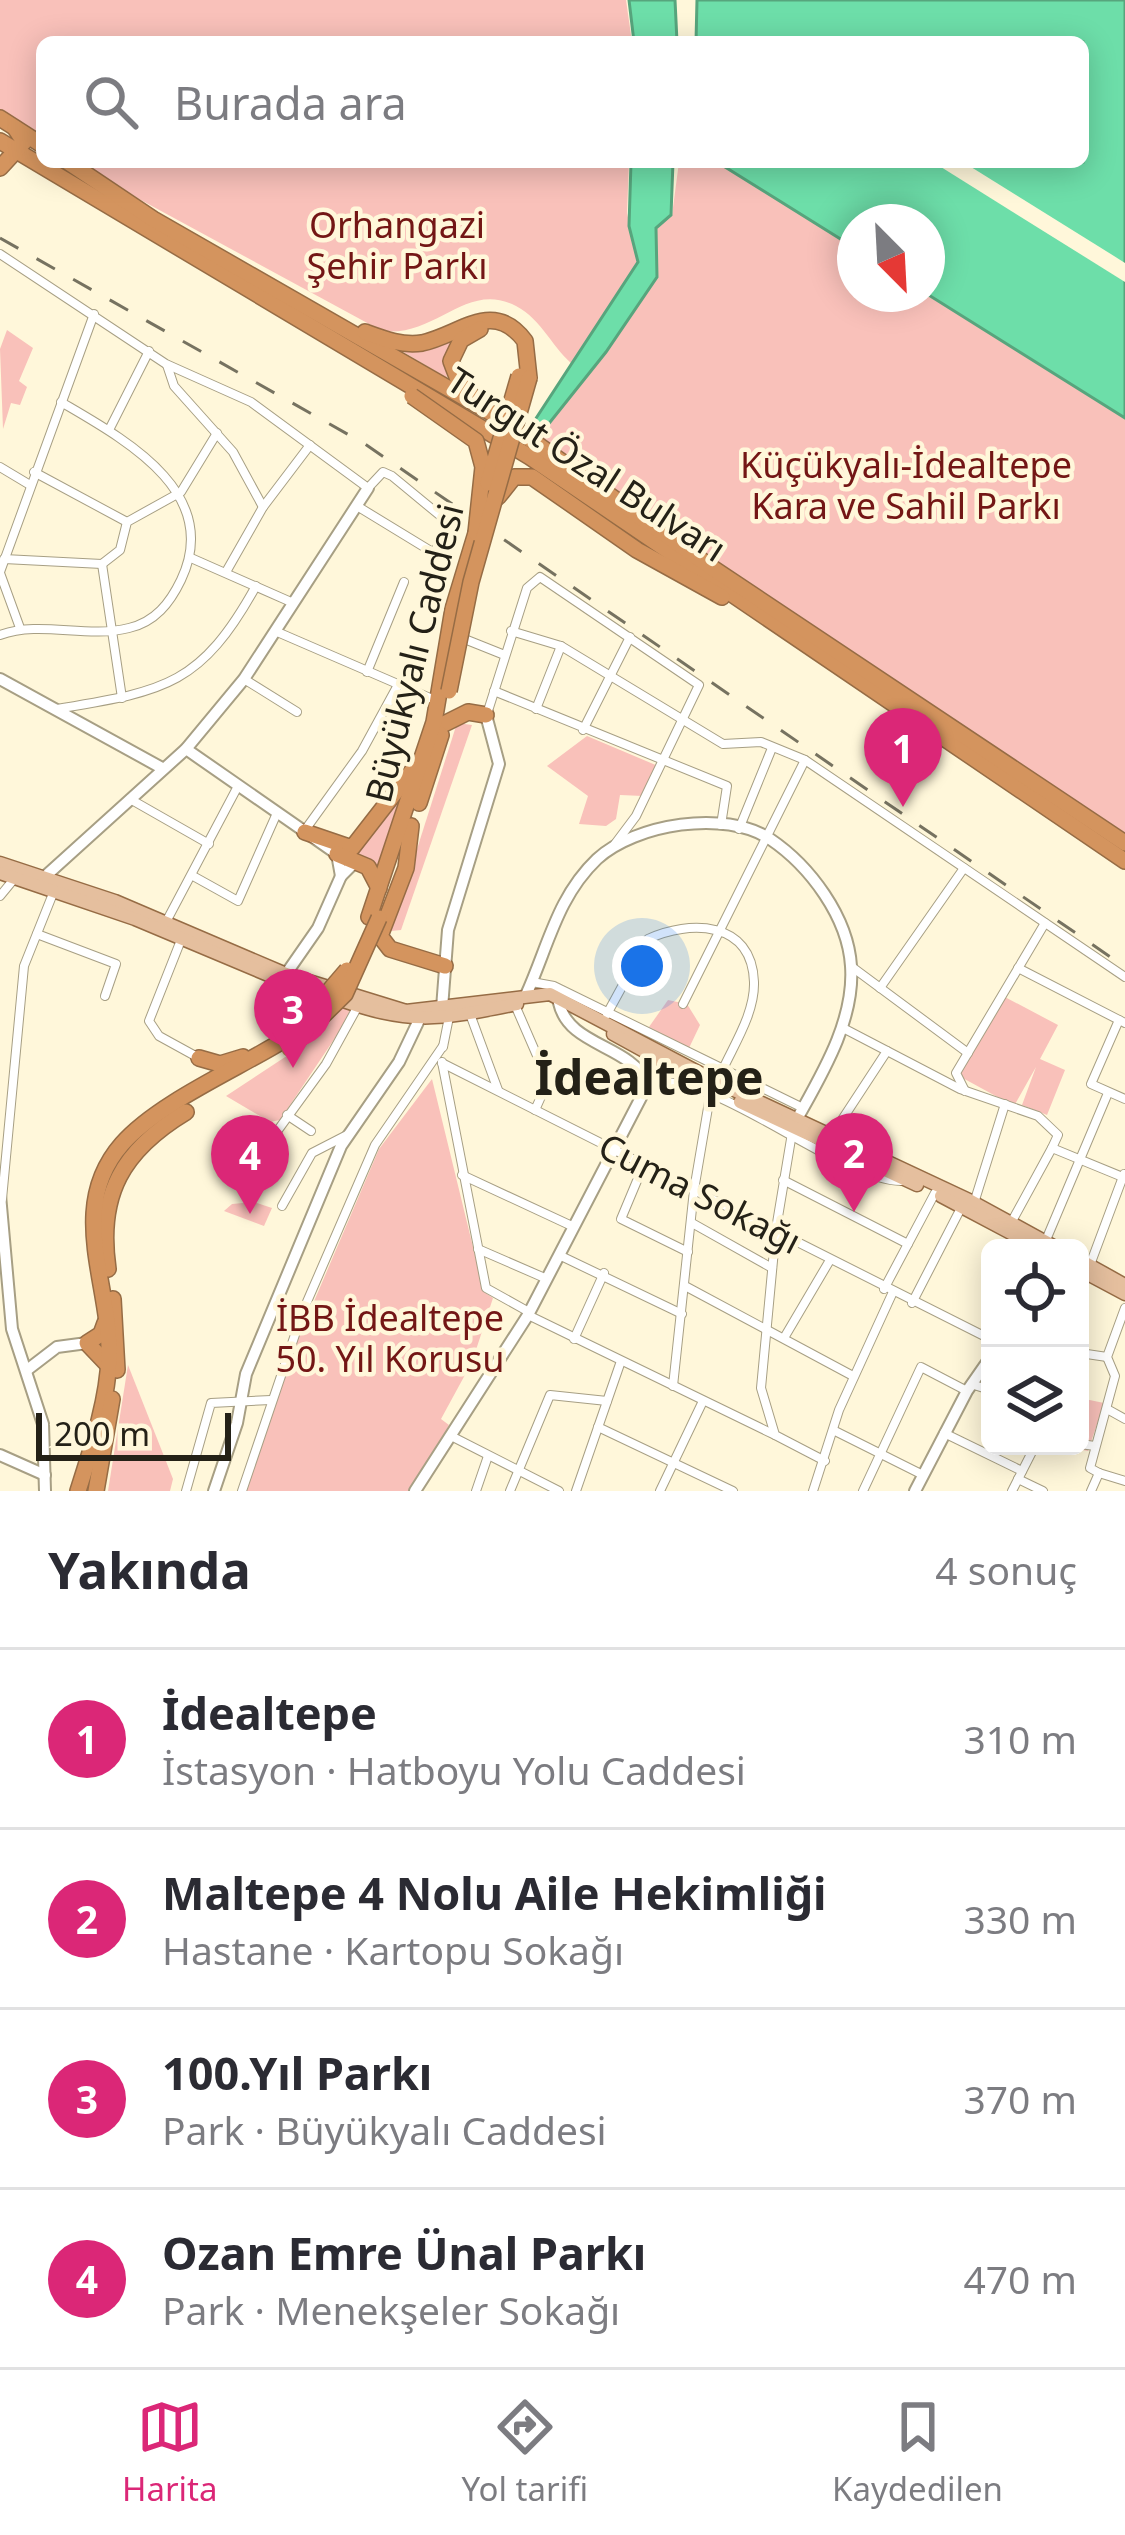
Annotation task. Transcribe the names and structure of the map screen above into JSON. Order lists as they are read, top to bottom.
{
  "streets": {
    "highway": ["Turgut Özal Bulvarı", "Büyükyalı Caddesi"],
    "street": ["Cuma Sokağı"]
  },
  "districts": ["İdealtepe"],
  "parks": ["Orhangazi Şehir Parkı", "Küçükyalı-İdealtepe Kara ve Sahil Parkı", "İBB İdealtepe 50. Yıl Korusu"],
  "scale_bar": "200 m",
  "north": "bottom right",
  "page": {
    "search": "Burada ara",
    "pins": [
      "1",
      "3",
      "2",
      "4"
    ],
    "scale": "200 m",
    "heading": ["Yakında", "4 sonuç"],
    "list": [
      {
        "mark": "1",
        "name": "İdealtepe",
        "note": "İstasyon · Hatboyu Yolu Caddesi",
        "value": "310 m"
      },
      {
        "mark": "2",
        "name": "Maltepe 4 Nolu Aile Hekimliği",
        "note": "Hastane · Kartopu Sokağı",
        "value": "330 m"
      },
      {
        "mark": "3",
        "name": "100.Yıl Parkı",
        "note": "Park · Büyükyalı Caddesi",
        "value": "370 m"
      },
      {
        "mark": "4",
        "name": "Ozan Emre Ünal Parkı",
        "note": "Park · Menekşeler Sokağı",
        "value": "470 m"
      }
    ],
    "nav": ["Harita", "Yol tarifi", "Kaydedilen"]
  }
}
